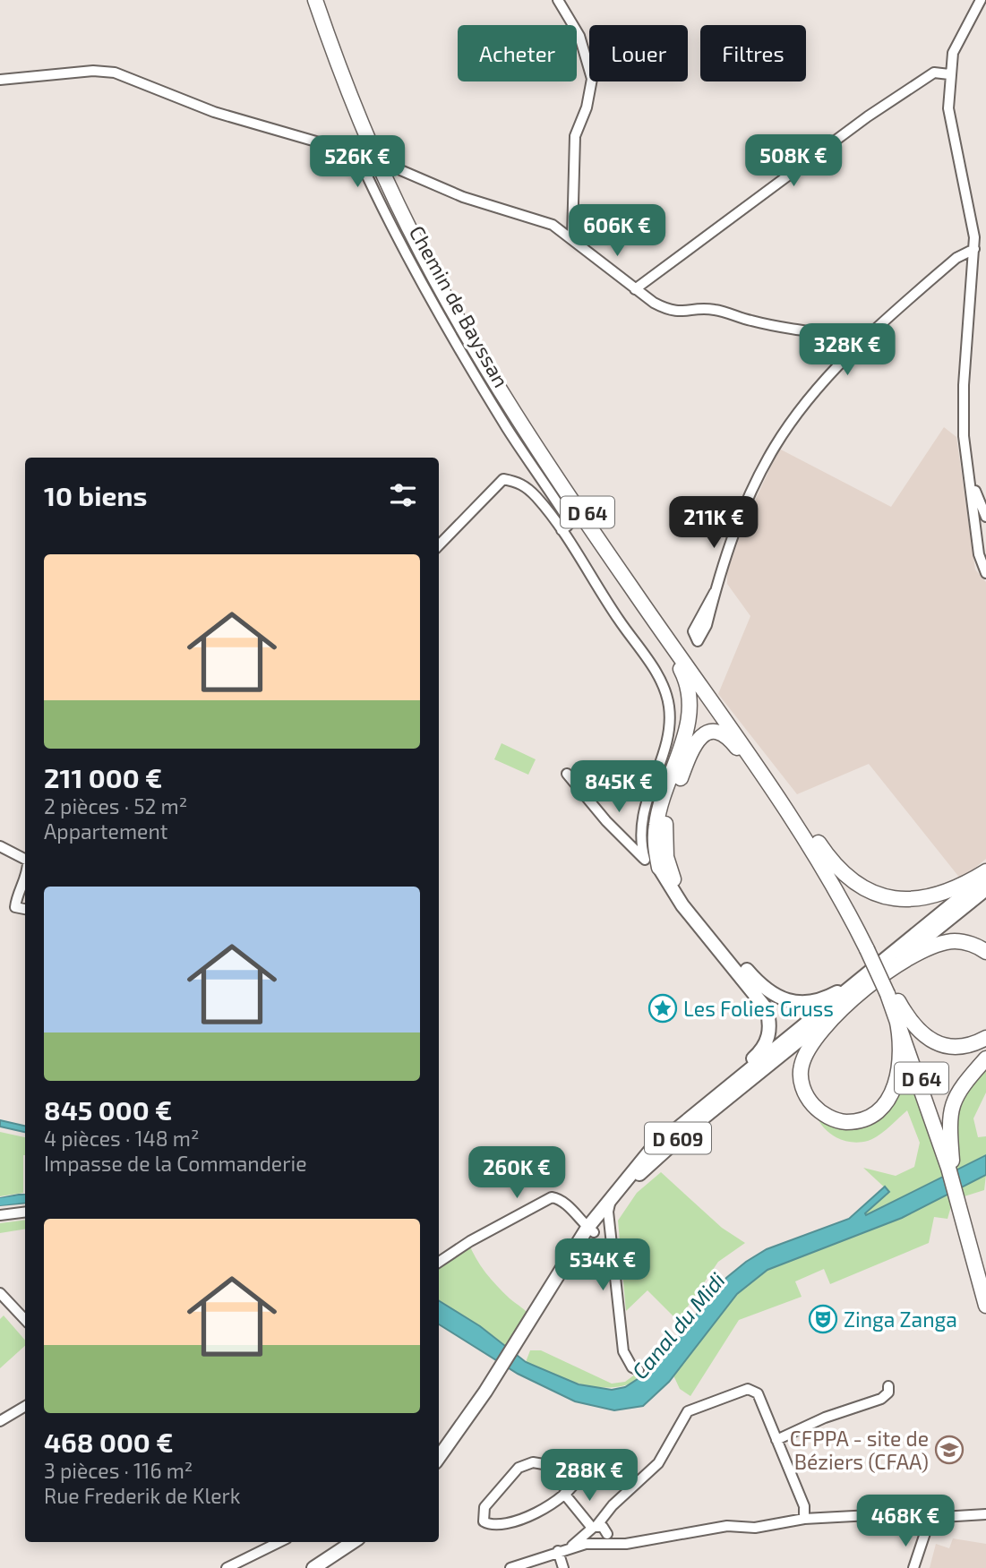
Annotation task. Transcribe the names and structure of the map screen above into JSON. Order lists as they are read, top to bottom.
{
  "streets": {
    "highway": ["D 64"],
    "main road": ["D 609"],
    "street": ["Chemin de Bayssan"]
  },
  "water": ["Canal du Midi"],
  "places": {
    "place": ["Les Folies Gruss"],
    "theatre": ["Zinga Zanga"],
    "school or university": ["CFPPA - site de Béziers (CFAA)"]
  },
  "page": {
    "chip": ["Acheter", "Louer", "Filtres"],
    "price": [
      "508K €",
      "526K €",
      "606K €",
      "328K €",
      "211K €",
      "845K €",
      "260K €",
      "534K €",
      "288K €",
      "468K €"
    ],
    "heading": "10 biens",
    "list": [
      {
        "name": "211 000 €",
        "note": "2 pièces · 52 m² · Appartement"
      },
      {
        "name": "845 000 €",
        "note": "4 pièces · 148 m² · Impasse de la Commanderie"
      },
      {
        "name": "468 000 €",
        "note": "3 pièces · 116 m² · Rue Frederik de Klerk"
      }
    ]
  }
}
